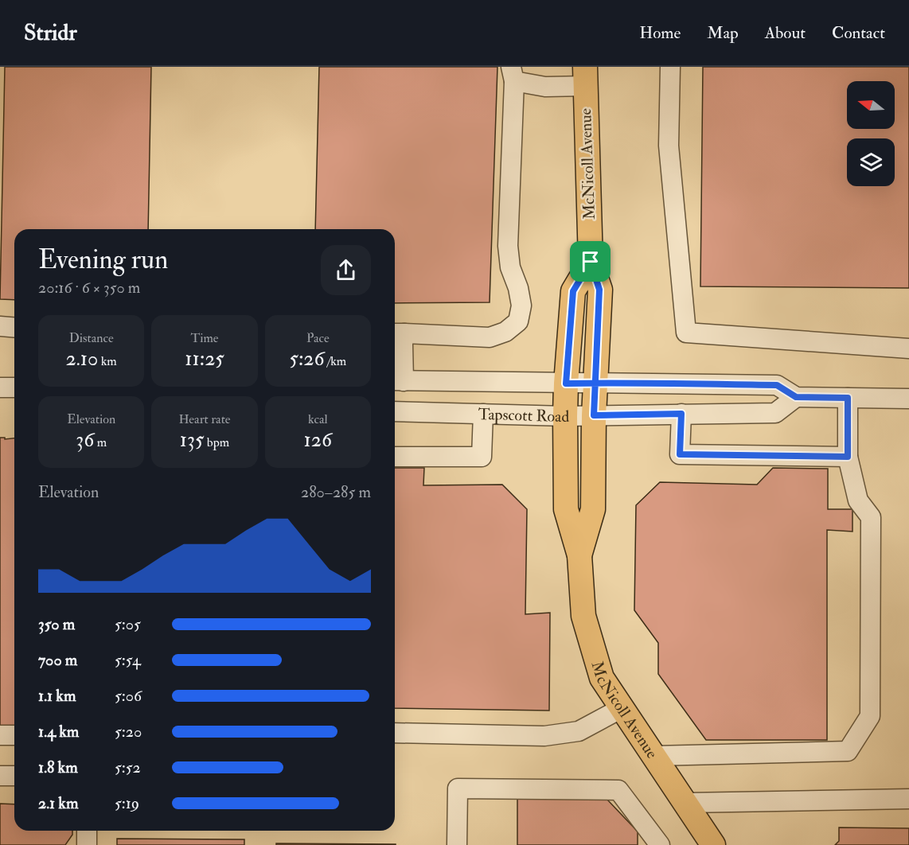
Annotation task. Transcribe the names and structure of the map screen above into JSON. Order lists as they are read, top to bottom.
{
  "streets": {
    "main road": ["McNicoll Avenue"],
    "street": ["Tapscott Road"]
  },
  "crossings": [
    ["McNicoll Avenue", "Tapscott Road"]
  ],
  "north": "left",
  "page": {
    "header": "Stridr",
    "nav": [
      "Home",
      "Map",
      "About",
      "Contact"
    ],
    "heading": ["Evening run", "20:16 · 6 × 350 m"],
    "stats": [
      ["Distance", "2.10 km"],
      ["Time", "11:25"],
      ["Pace", "5:26 /km"],
      ["Elevation", "36 m"],
      ["Heart rate", "135 bpm"],
      ["kcal", "126"]
    ],
    "chart": ["Elevation", "280–285 m"],
    "list": [
      {
        "name": "350 m",
        "note": "5:05"
      },
      {
        "name": "700 m",
        "note": "5:54"
      },
      {
        "name": "1.1 km",
        "note": "5:06"
      },
      {
        "name": "1.4 km",
        "note": "5:20"
      },
      {
        "name": "1.8 km",
        "note": "5:52"
      },
      {
        "name": "2.1 km",
        "note": "5:19"
      }
    ]
  }
}
